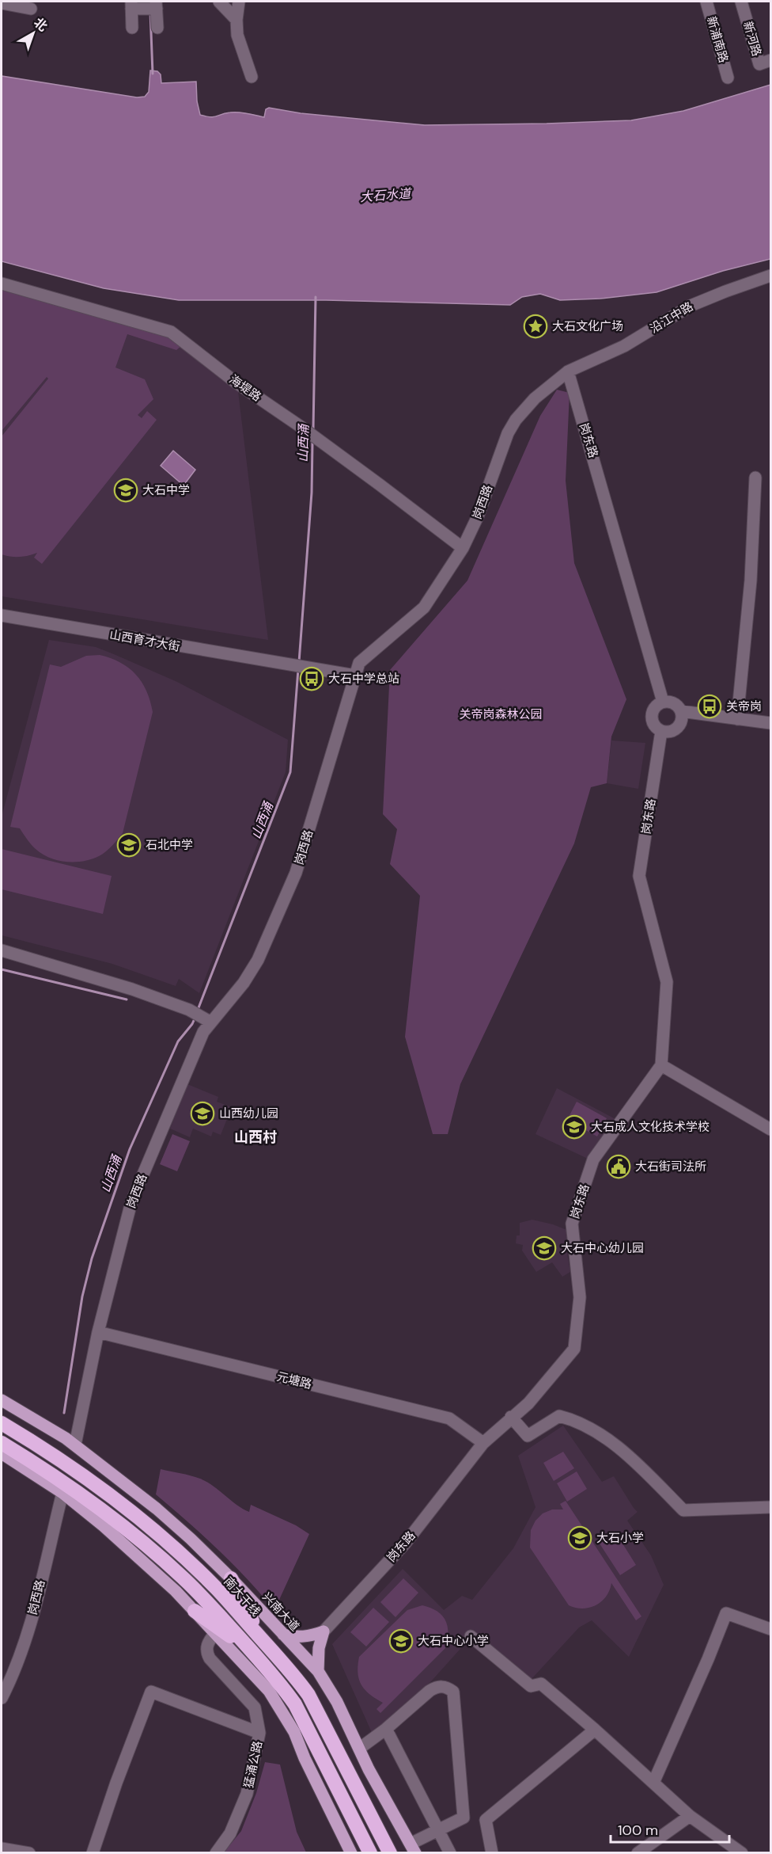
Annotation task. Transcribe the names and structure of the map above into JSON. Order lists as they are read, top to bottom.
{
  "streets": {
    "highway": ["南大干线"],
    "main road": ["兴南大道"],
    "street": [
      "新河路",
      "新浦南路",
      "沿江中路",
      "海堤路",
      "岗东路",
      "岗西路",
      "山西育才大街",
      "元塘路",
      "猛涌公路"
    ]
  },
  "crossings": [
    ["沿江中路", "岗西路"],
    ["海堤路", "岗西路"],
    ["岗东路", "岗西路"],
    ["岗东路", "元塘路"],
    ["岗西路", "山西育才大街"],
    ["岗西路", "元塘路"],
    ["岗西路", "兴南大道"]
  ],
  "districts": ["山西村"],
  "water": ["大石水道", "山西涌"],
  "parks": ["关帝岗森林公园"],
  "places": {
    "place": ["大石文化广场"],
    "school or university": [
      "大石中学",
      "石北中学",
      "山西幼儿园",
      "大石成人文化技术学校",
      "大石中心幼儿园",
      "大石小学",
      "大石中心小学"
    ],
    "bus stop": ["大石中学总站", "关帝岗"],
    "public building": ["大石街司法所"]
  },
  "scale_bar": "100 m",
  "north": "top right"
}
